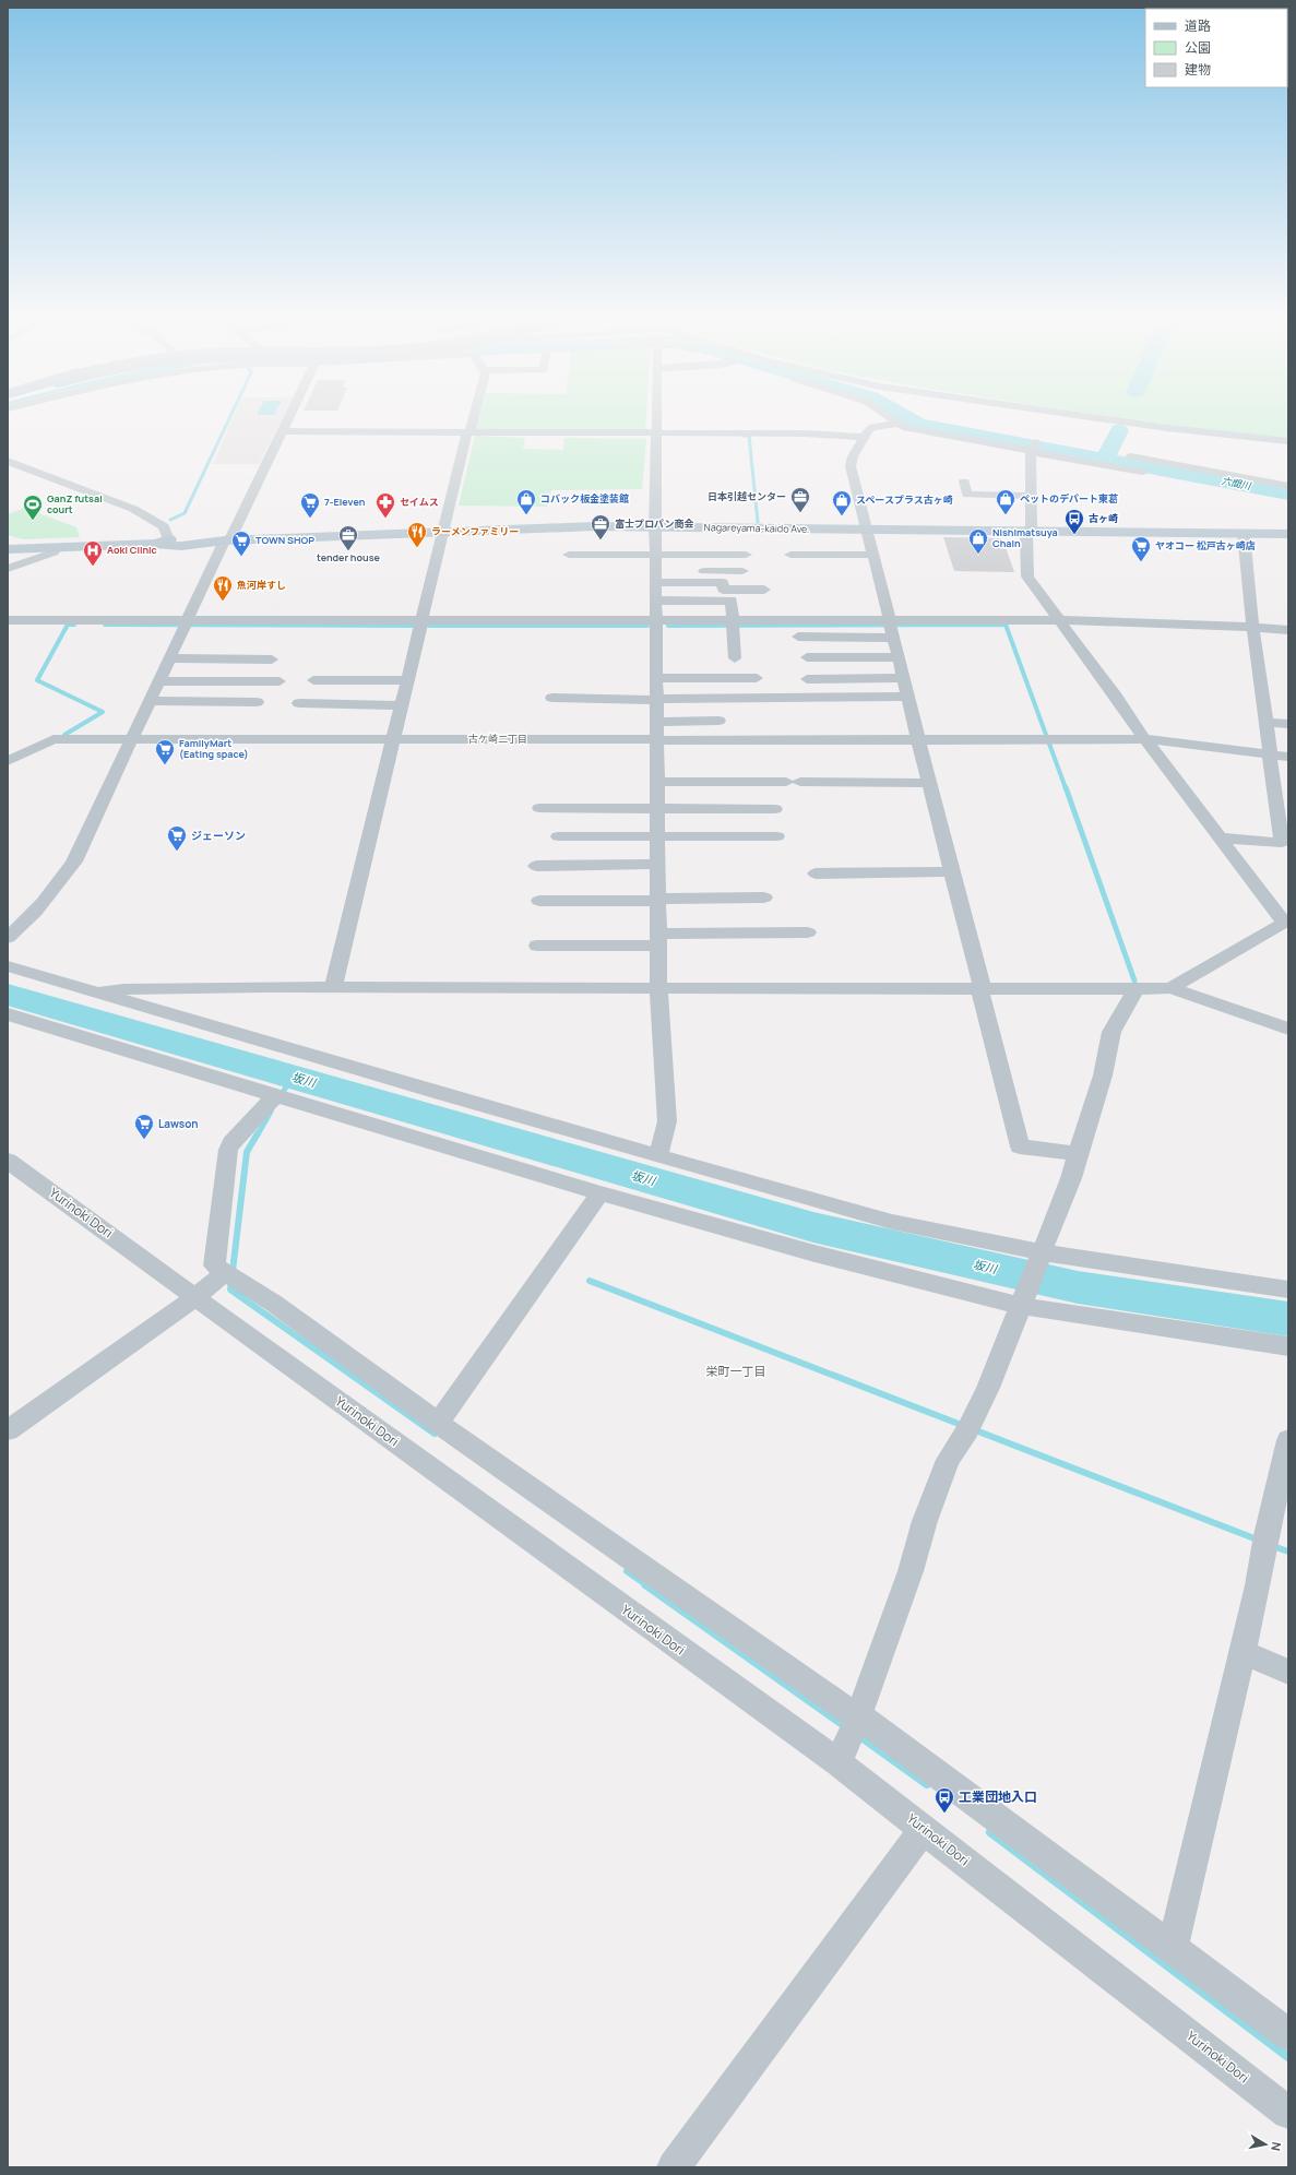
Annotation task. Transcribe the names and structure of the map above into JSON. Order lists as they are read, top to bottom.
{
  "streets": {
    "main road": ["Nagareyama-kaido Ave."],
    "street": ["Yurinoki Dori"]
  },
  "districts": ["古ケ崎二丁目", "栄町一丁目"],
  "water": ["六間川", "坂川"],
  "places": {
    "office": ["日本引越センター", "富士プロパン商会", "tender house"],
    "shop": [
      "コバック板金塗装館",
      "ペットのデパート東葛",
      "スペースプラス古ヶ崎",
      "Nishimatsuya Chain"
    ],
    "supermarket": [
      "7-Eleven",
      "TOWN SHOP",
      "ヤオコー 松戸古ヶ崎店",
      "FamilyMart (Eating space)",
      "ジェーソン",
      "Lawson"
    ],
    "pharmacy": ["セイムス"],
    "sports": ["GanZ futsal court"],
    "bus stop": ["古ヶ崎", "工業団地入口"],
    "restaurant": ["ラーメンファミリー", "魚河岸すし"],
    "hospital": ["Aoki Clinic"]
  },
  "legend": ["道路", "公園", "建物"],
  "north": "right"
}
